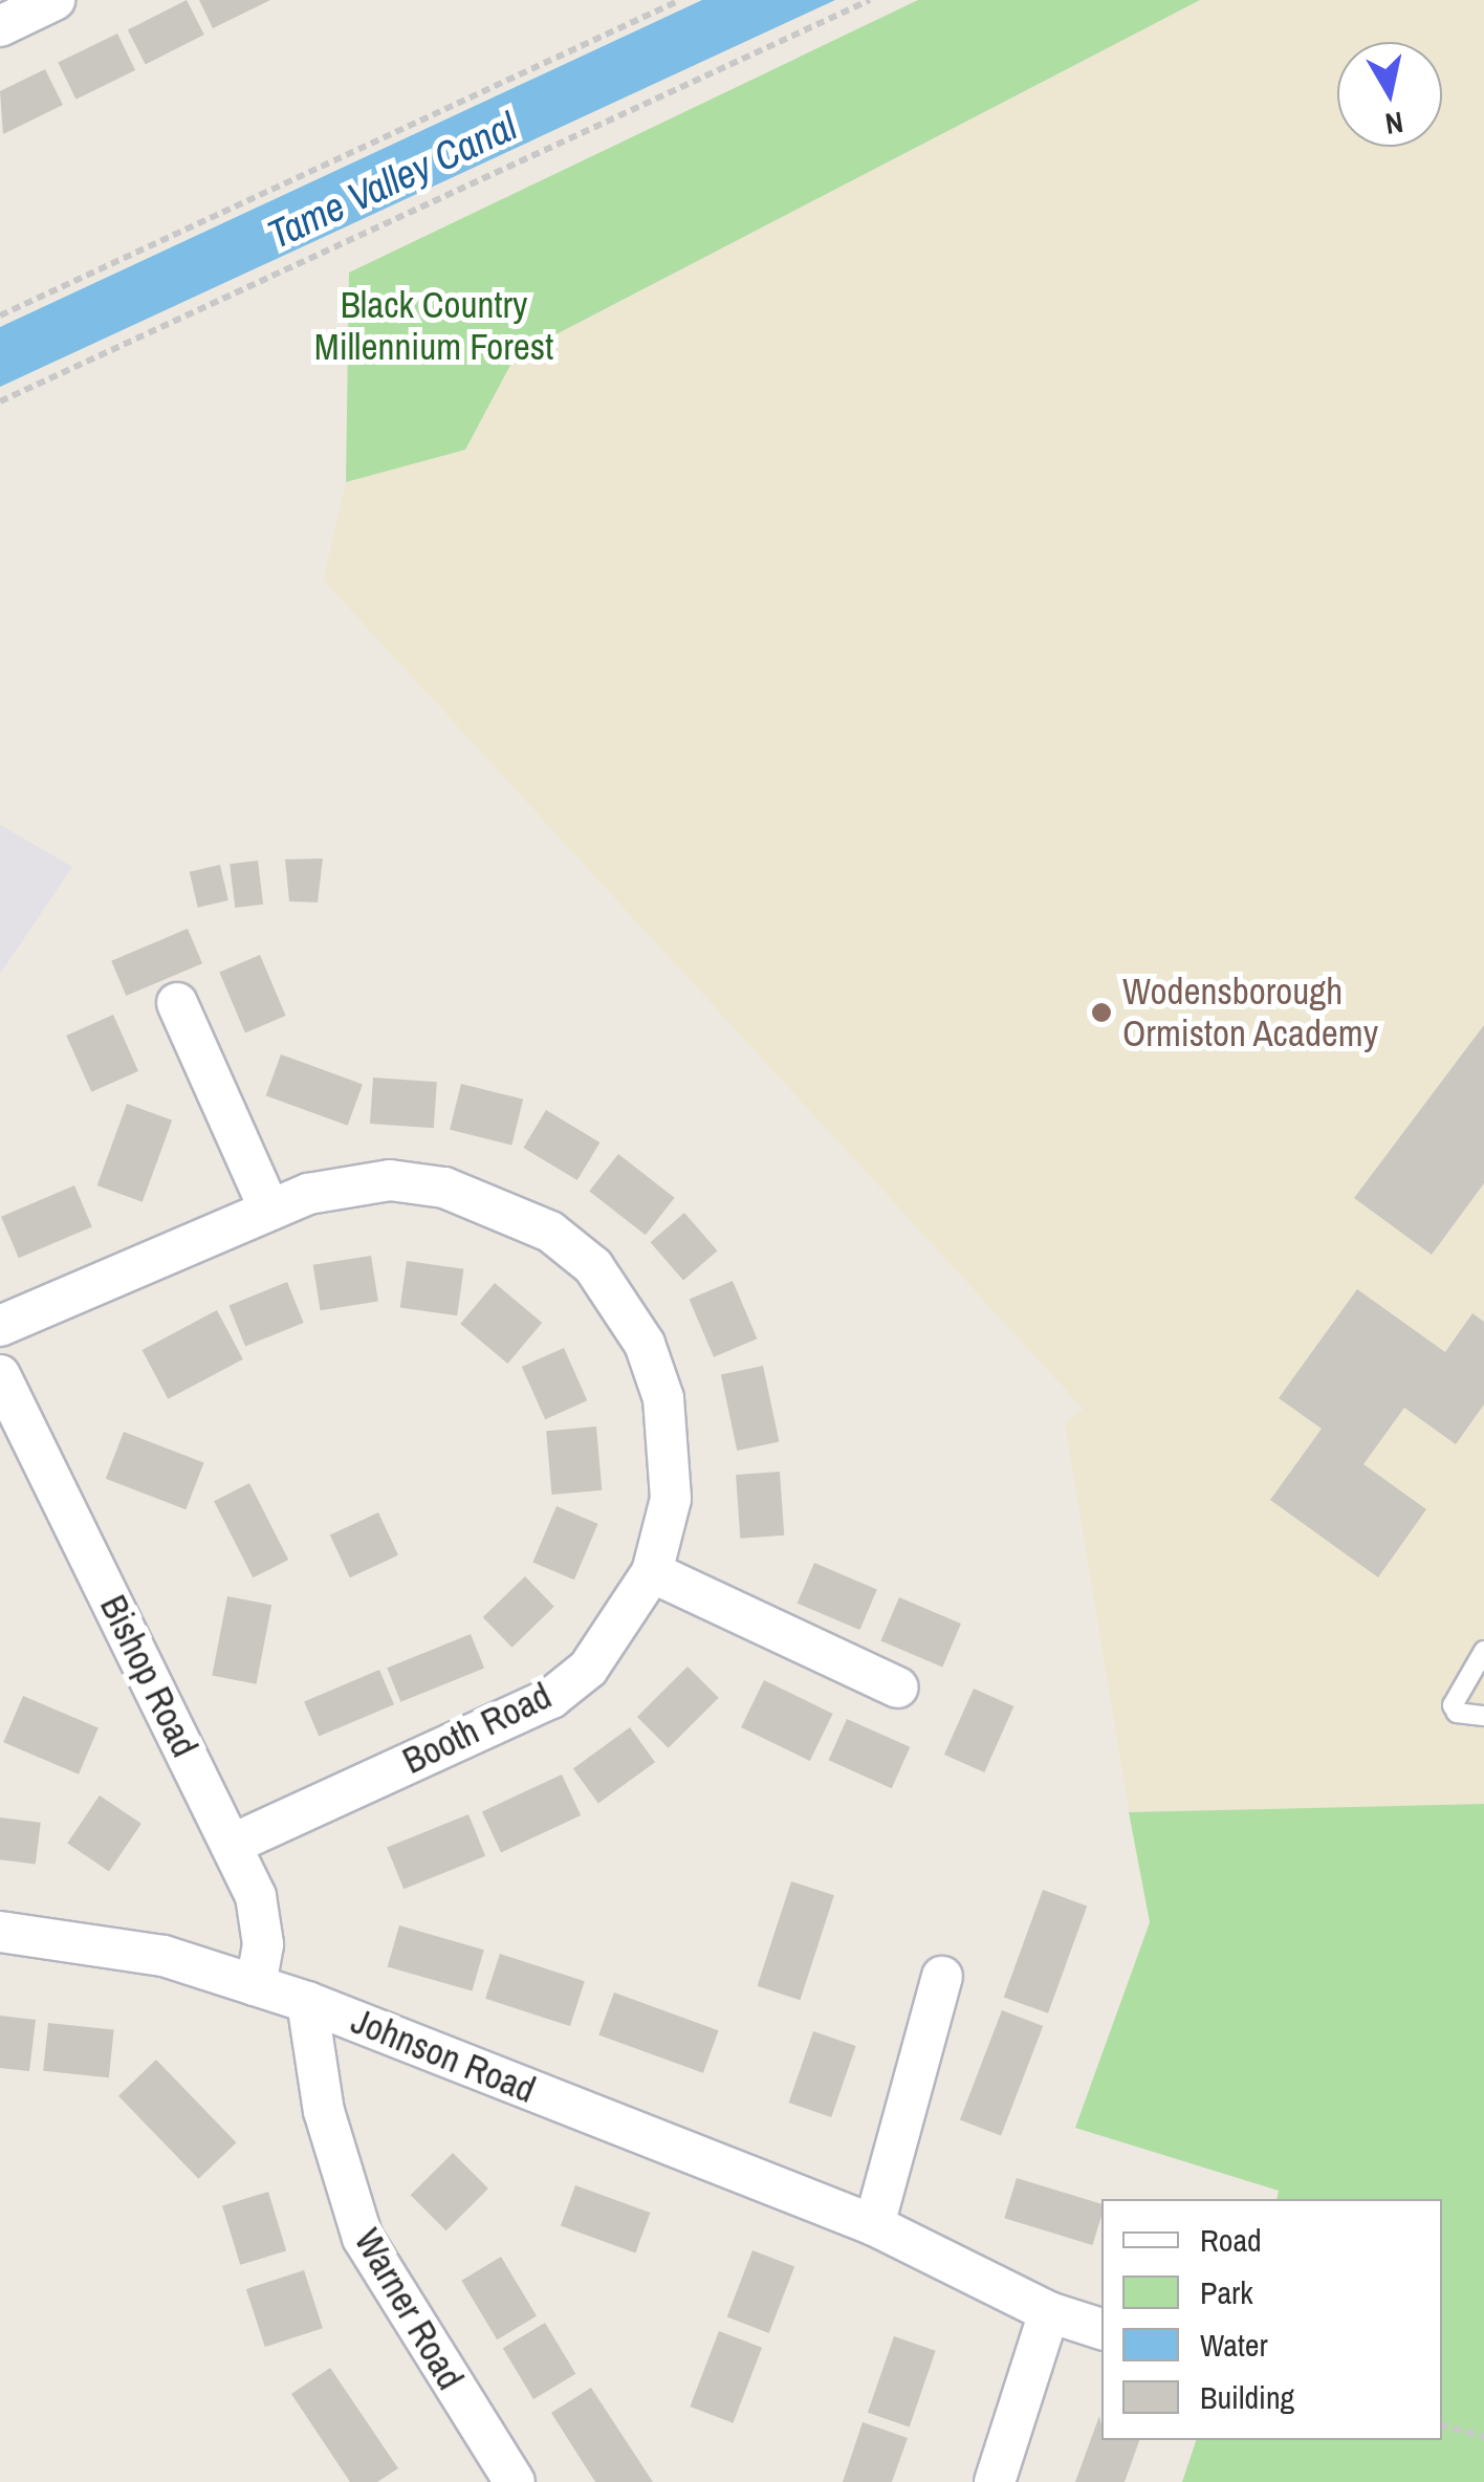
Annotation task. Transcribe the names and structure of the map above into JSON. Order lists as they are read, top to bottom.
{
  "streets": {
    "street": [
      "Bishop Road",
      "Booth Road",
      "Johnson Road",
      "Warner Road"
    ]
  },
  "crossings": [
    ["Bishop Road", "Booth Road"],
    ["Bishop Road", "Johnson Road"],
    ["Johnson Road", "Warner Road"]
  ],
  "water": ["Tame Valley Canal"],
  "parks": ["Black Country Millennium Forest"],
  "places": ["Wodensborough Ormiston Academy"],
  "legend": [
    "Road",
    "Park",
    "Water",
    "Building"
  ],
  "north": "bottom"
}
